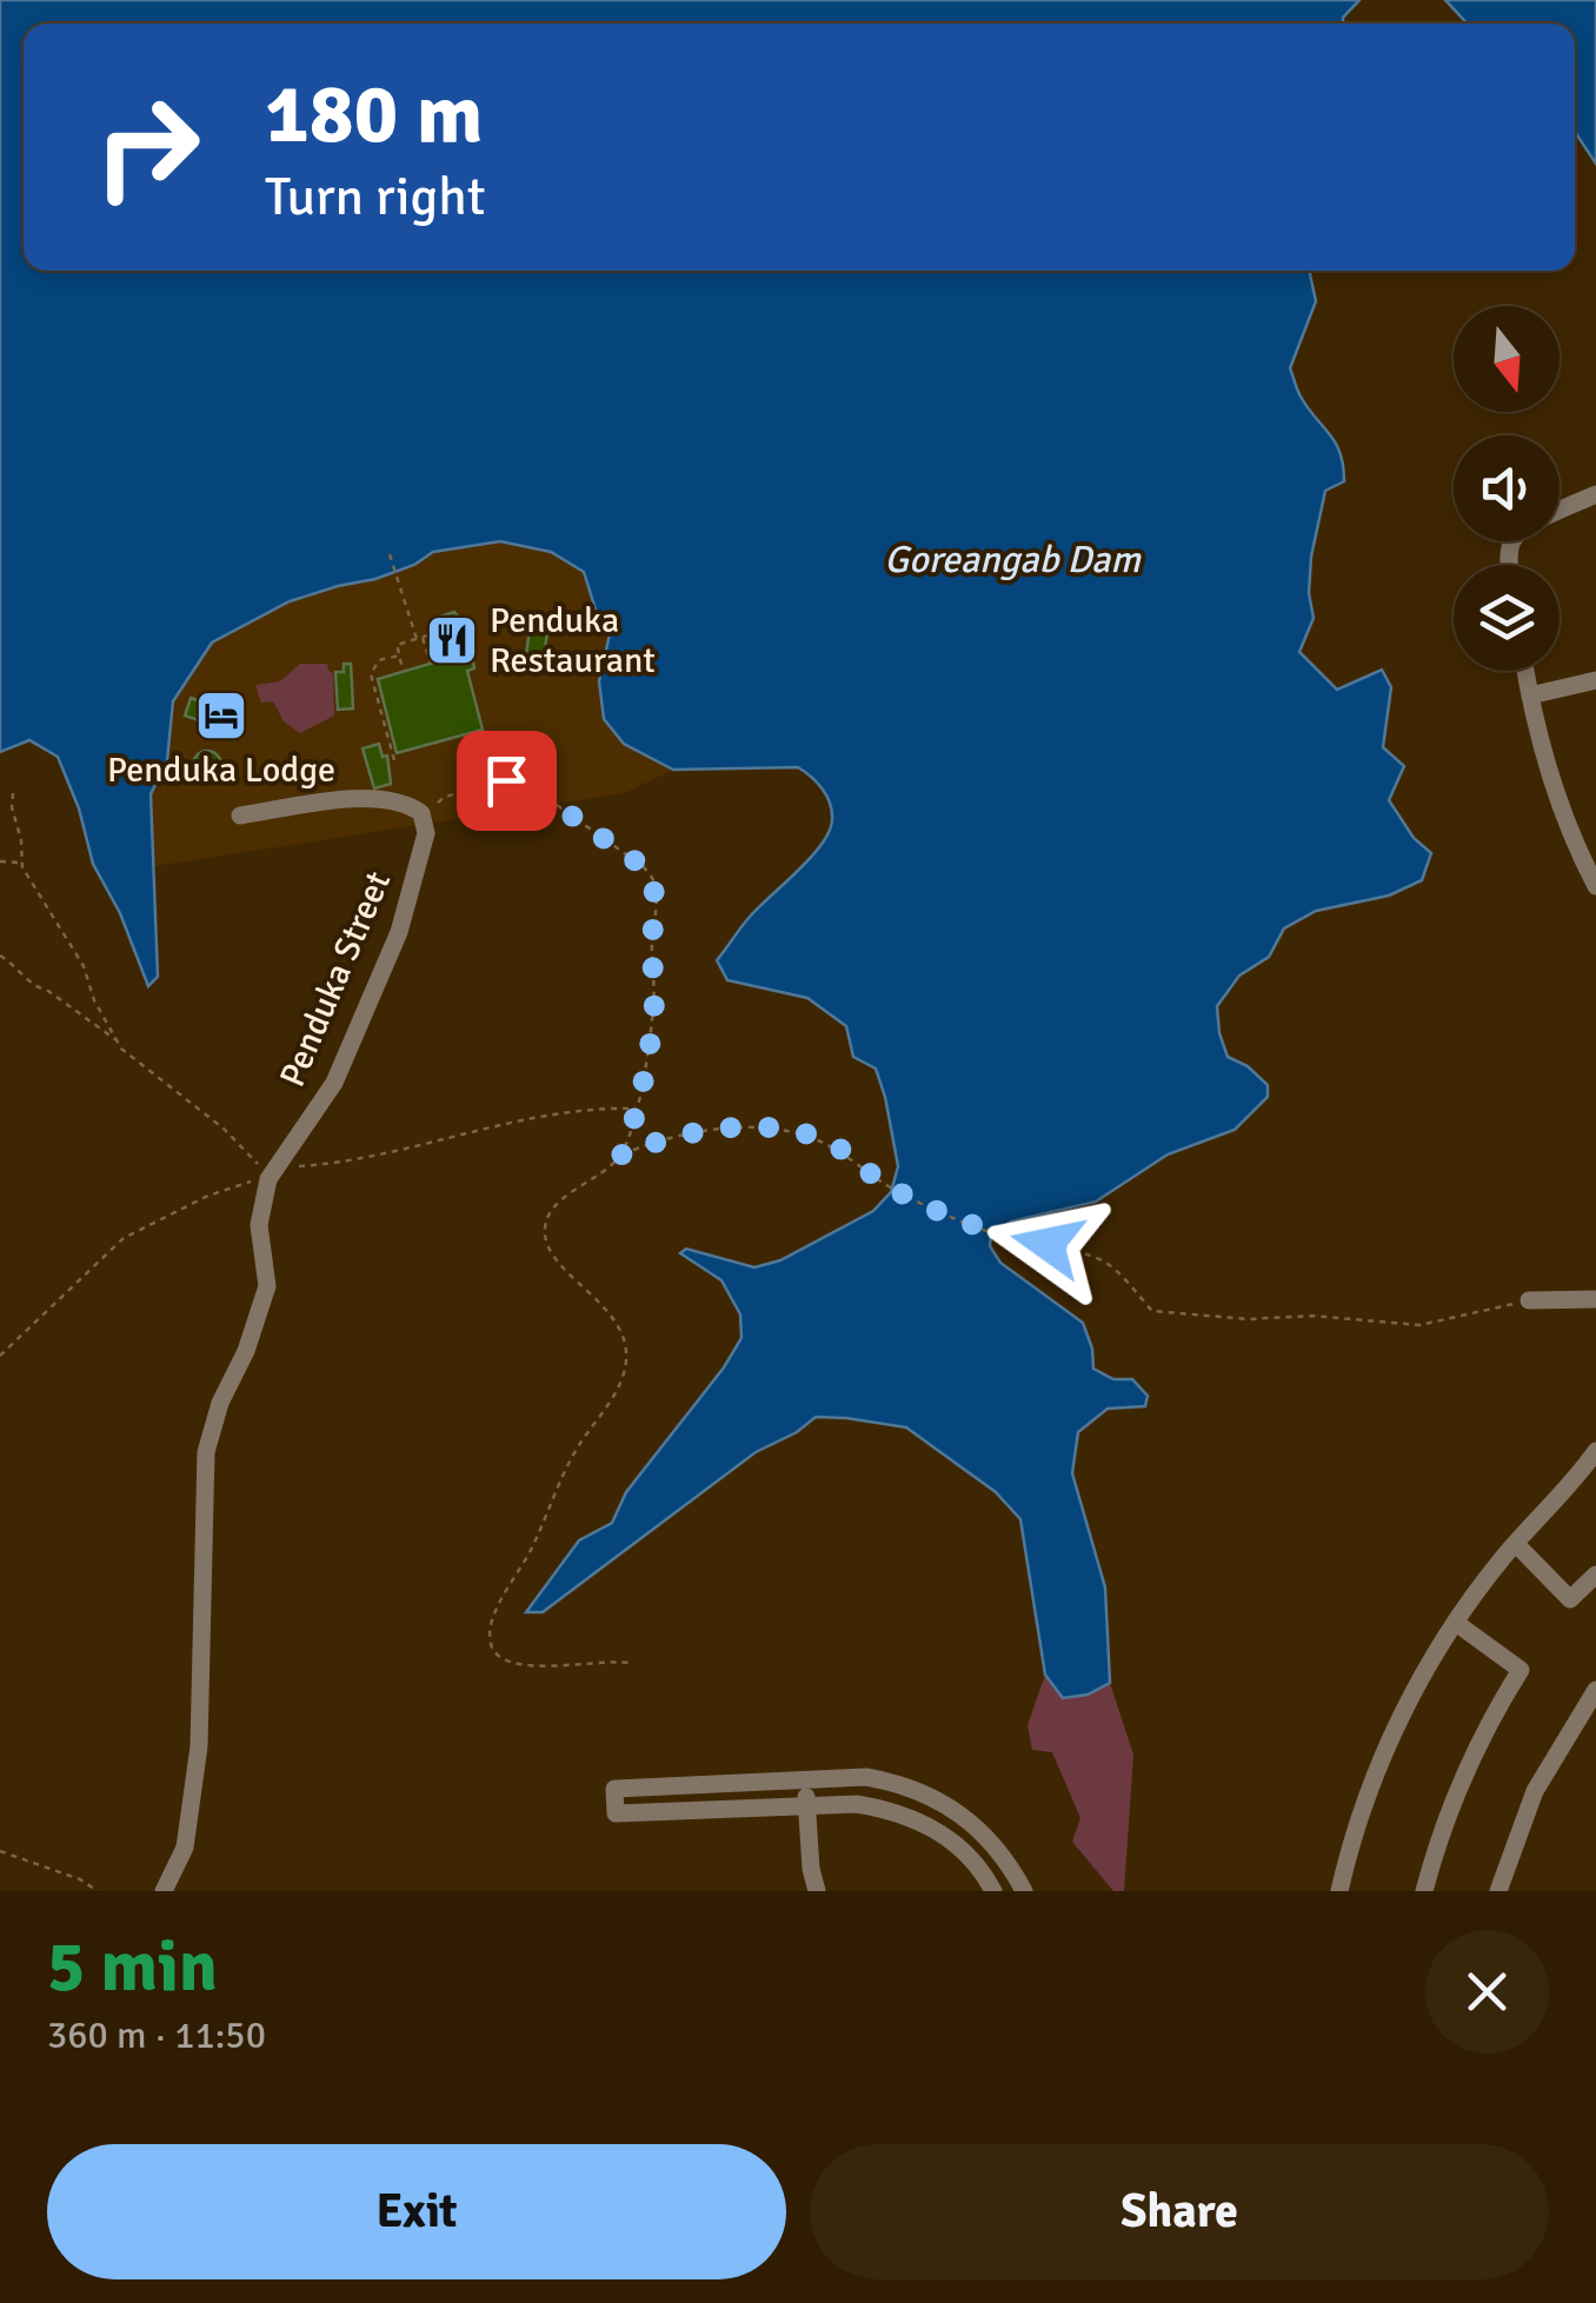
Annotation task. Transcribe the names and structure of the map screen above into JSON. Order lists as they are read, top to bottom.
{
  "streets": {
    "street": ["Penduka Street"]
  },
  "water": ["Goreangab Dam"],
  "places": {
    "restaurant": ["Penduka Restaurant"],
    "hotel": ["Penduka Lodge"]
  },
  "north": "bottom",
  "page": {
    "turn": ["180 m", "Turn right"],
    "heading": ["5 min", "360 m · 11:50"],
    "buttons": ["Exit", "Share"]
  }
}
